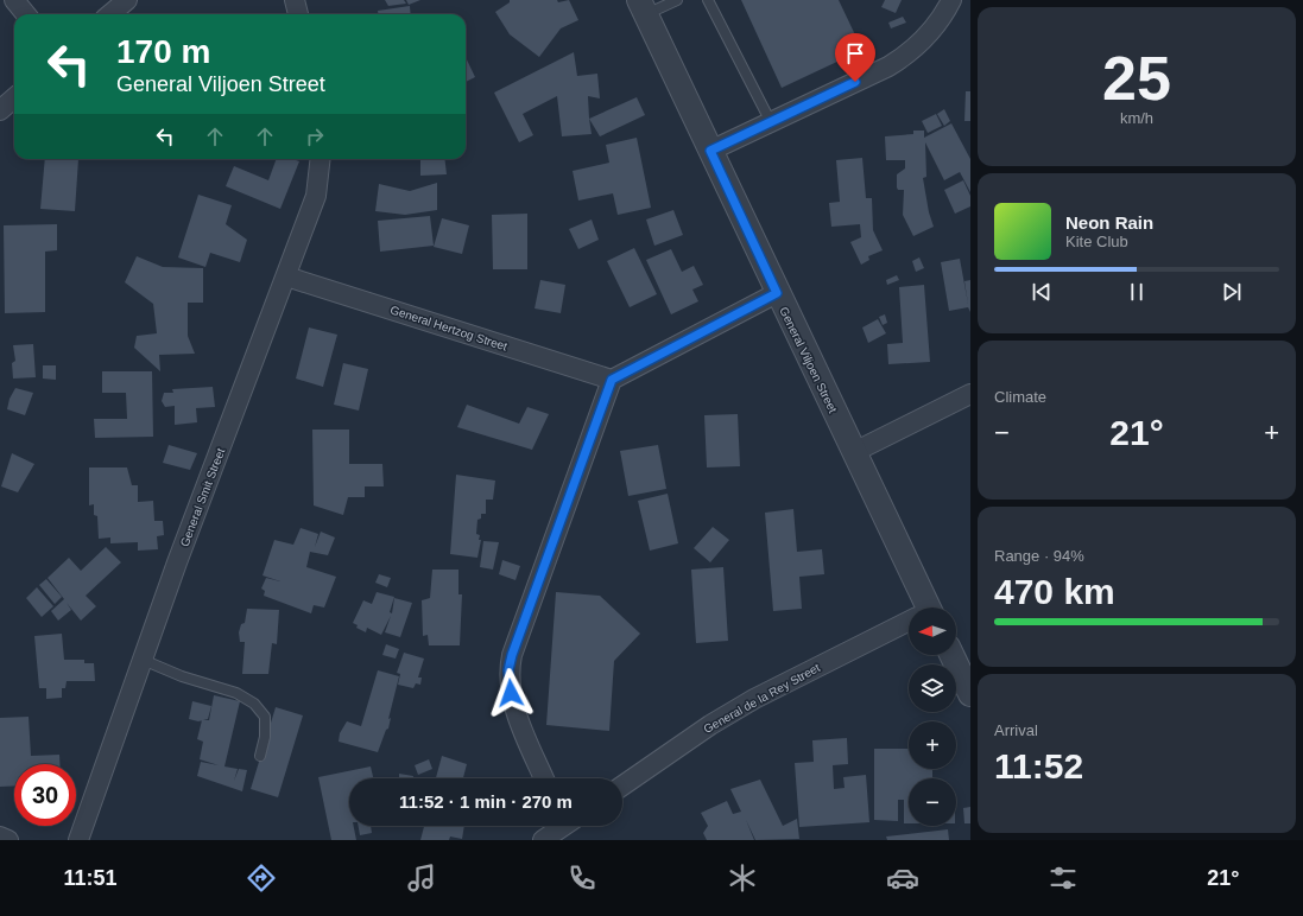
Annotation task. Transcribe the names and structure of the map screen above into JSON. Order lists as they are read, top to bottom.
{
  "streets": {
    "street": [
      "General Hertzog Street",
      "General Viljoen Street",
      "General Smit Street",
      "General de la Rey Street"
    ]
  },
  "crossings": [
    ["General Hertzog Street", "General Smit Street"]
  ],
  "north": "left",
  "page": {
    "tile": [
      ["25", "km/h"],
      "Climate",
      ["Range · 94%", "470 km"],
      ["Arrival", "11:52"]
    ],
    "turn": ["170 m", "General Viljoen Street"],
    "song": ["Neon Rain", "Kite Club"],
    "heat": ["−", "21°", "+"],
    "map_buttons": ["+", "−"],
    "limit": "30",
    "trip": "11:52 · 1 min · 270 m",
    "tabs": ["11:51", "21°"]
  }
}
